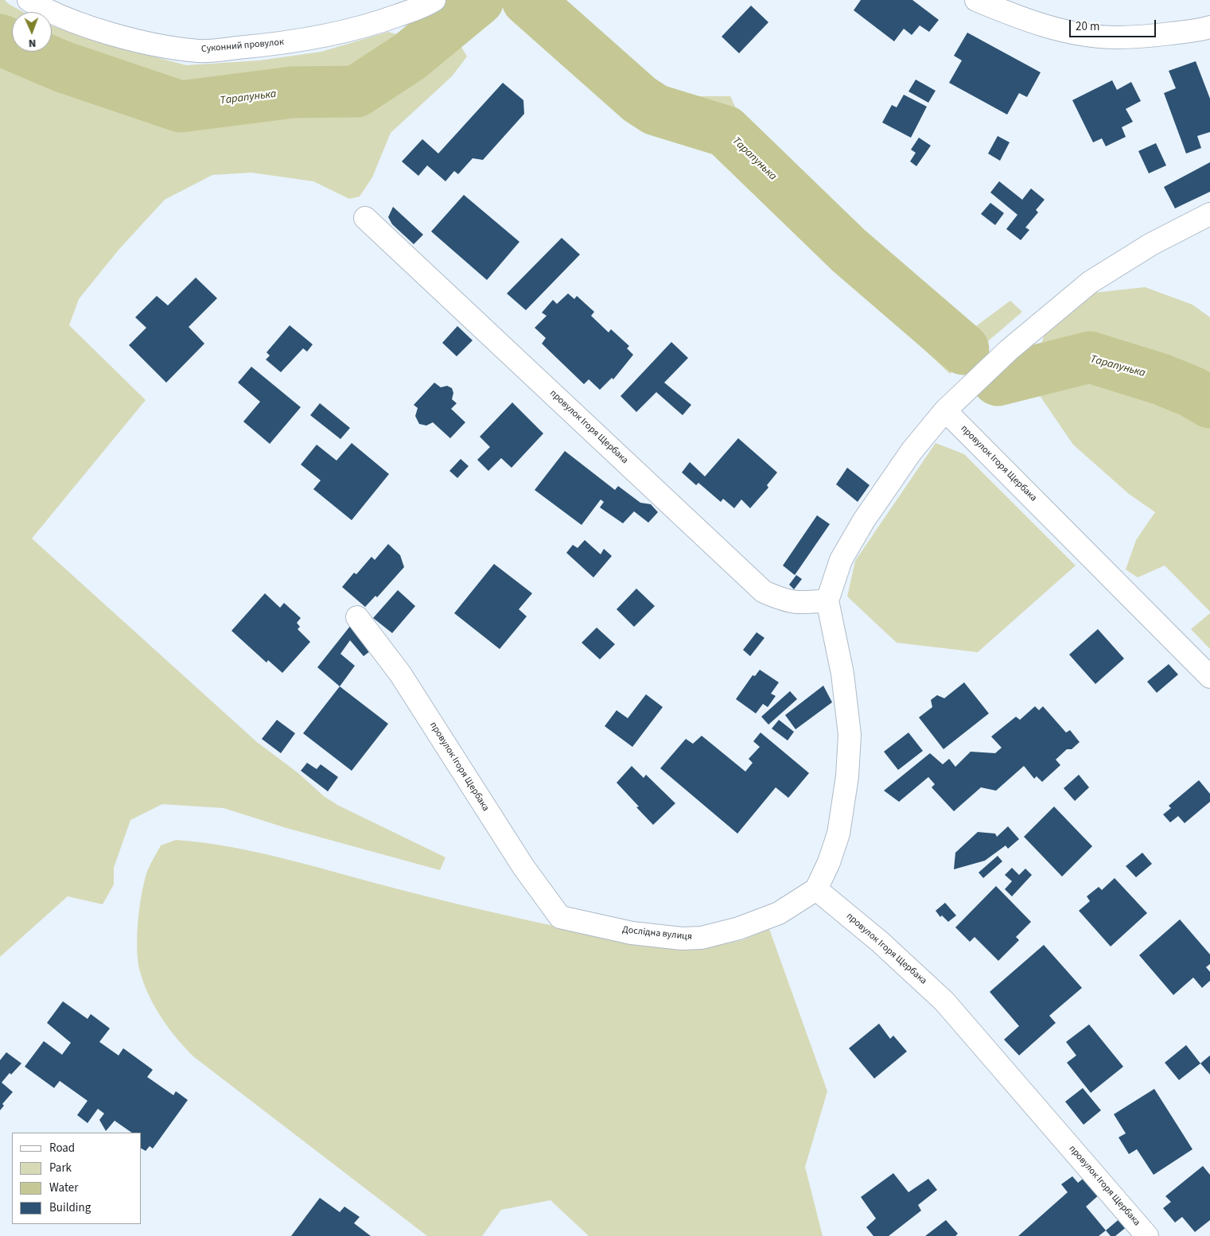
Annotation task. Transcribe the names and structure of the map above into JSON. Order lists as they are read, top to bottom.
{
  "streets": {
    "street": ["Суконний провулок", "провулок Ігоря Щербака", "Дослідна вулиця"]
  },
  "crossings": [
    ["провулок Ігоря Щербака", "Дослідна вулиця"]
  ],
  "water": ["Тарапунька"],
  "legend": [
    "Road",
    "Park",
    "Water",
    "Building"
  ],
  "scale_bar": "20 m",
  "north": "bottom"
}
